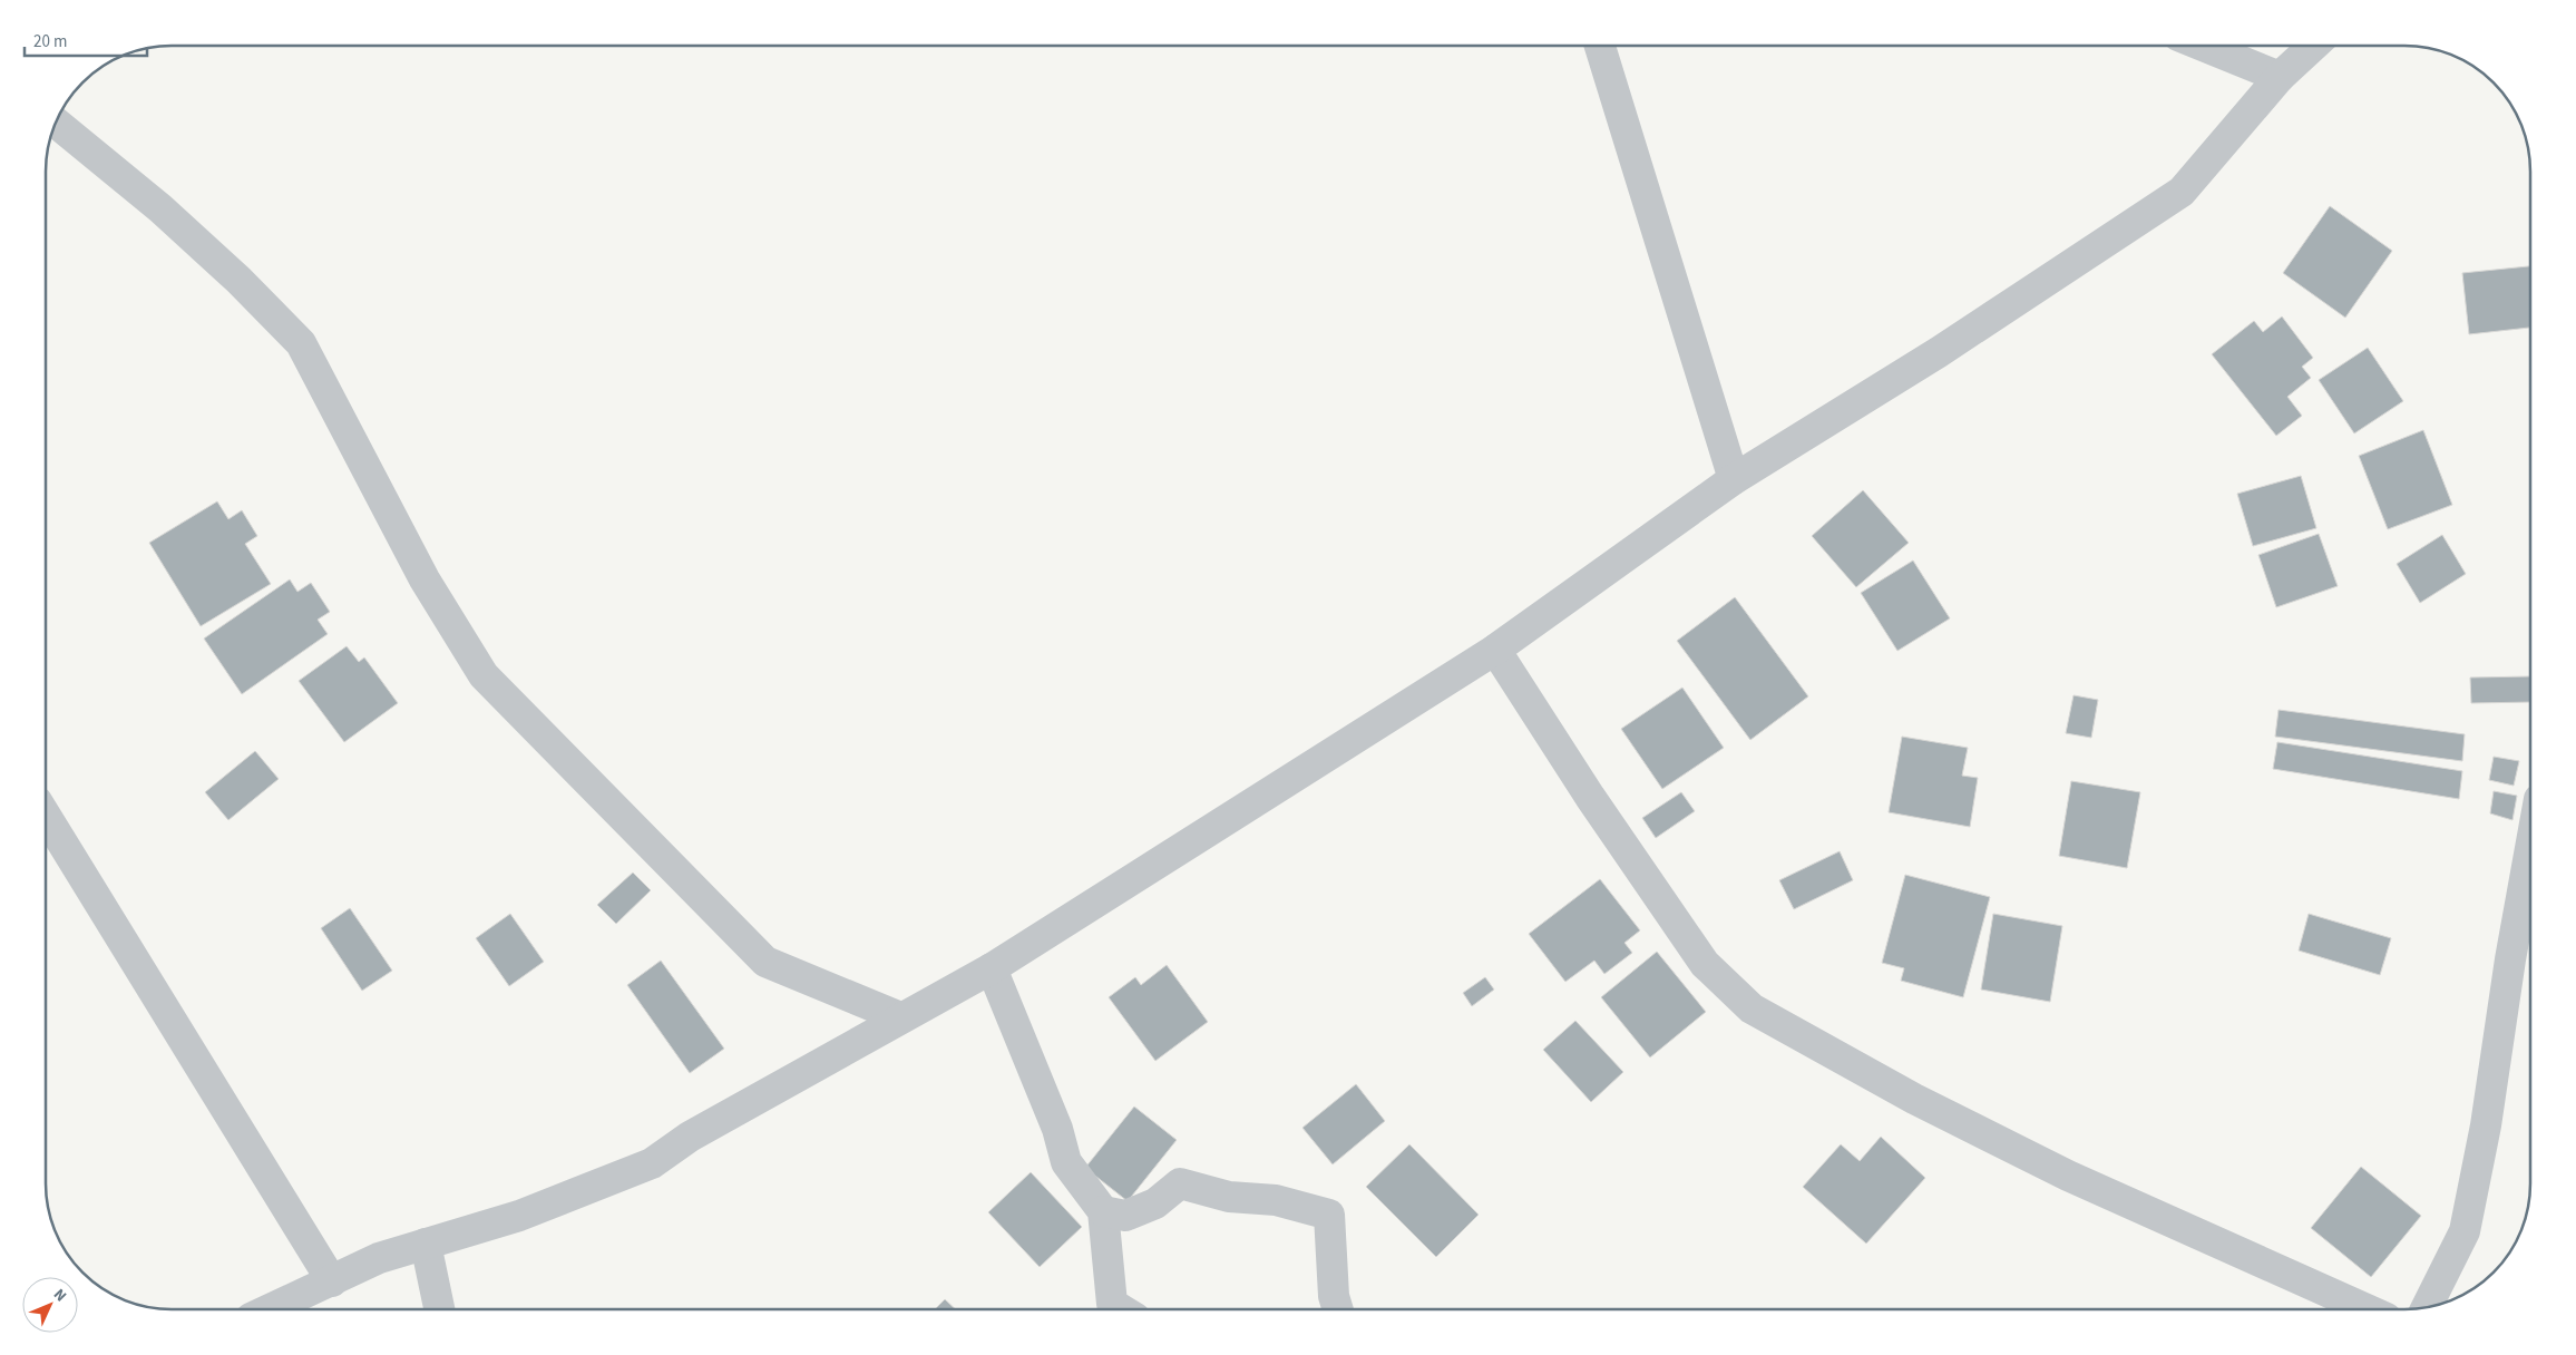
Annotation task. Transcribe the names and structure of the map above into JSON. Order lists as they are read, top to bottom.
{
  "scale_bar": "20 m",
  "north": "top right"
}
